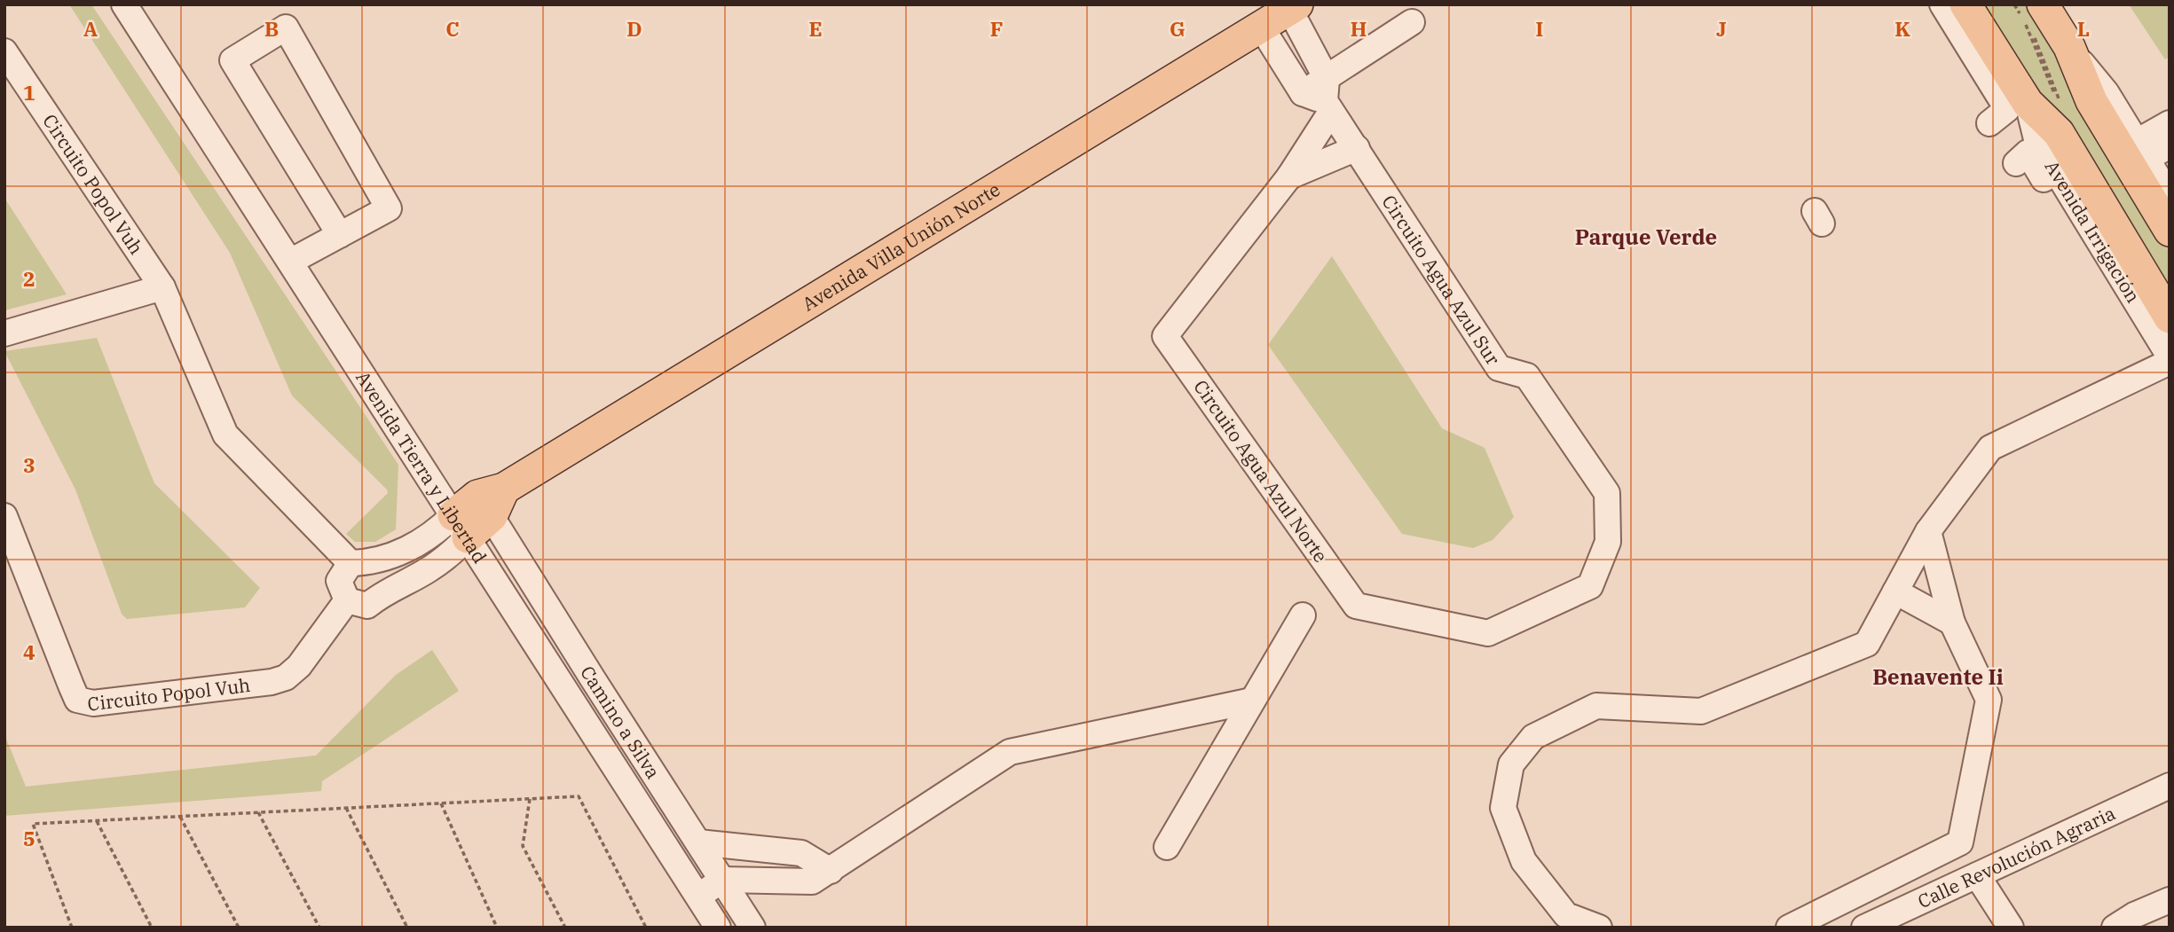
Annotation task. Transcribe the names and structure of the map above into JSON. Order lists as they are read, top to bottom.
{
  "streets": {
    "main road": ["Avenida Irrigación", "Avenida Villa Unión Norte"],
    "street": [
      "Circuito Popol Vuh",
      "Circuito Agua Azul Sur",
      "Avenida Tierra y Libertad",
      "Circuito Agua Azul Norte",
      "Camino a Silva",
      "Calle Revolución Agraria"
    ]
  },
  "crossings": [
    ["Avenida Villa Unión Norte", "Circuito Agua Azul Sur"],
    ["Avenida Villa Unión Norte", "Avenida Tierra y Libertad"],
    ["Avenida Villa Unión Norte", "Camino a Silva"],
    ["Circuito Agua Azul Sur", "Circuito Agua Azul Norte"]
  ],
  "districts": ["Parque Verde", "Benavente Ii"],
  "grid": {
    "columns": [
      "A",
      "B",
      "C",
      "D",
      "E",
      "F",
      "G",
      "H",
      "I",
      "J",
      "K",
      "L"
    ],
    "rows": [
      "1",
      "2",
      "3",
      "4",
      "5"
    ]
  }
}
